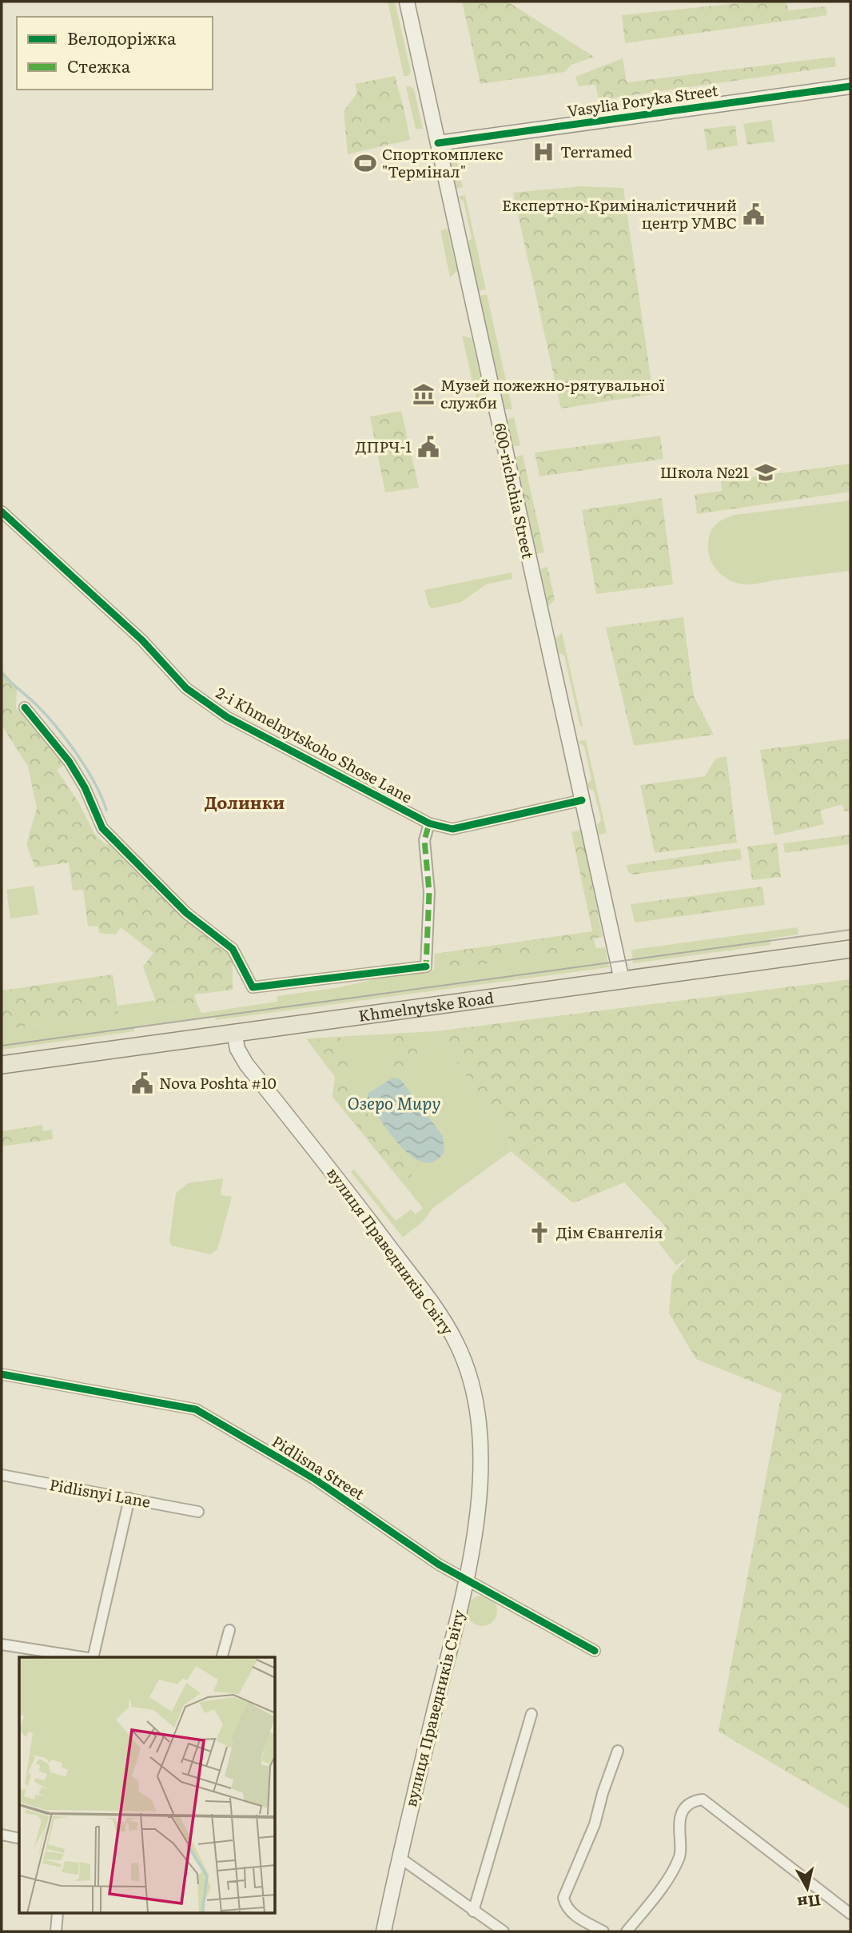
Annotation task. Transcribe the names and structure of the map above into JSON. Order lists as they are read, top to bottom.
{
  "streets": {
    "main road": [
      "Vasylia Poryka Street",
      "600-richchia Street",
      "Khmelnytske Road",
      "вулиця Праведників Світу"
    ],
    "street": ["2-i Khmelnytskoho Shose Lane", "Pidlisna Street", "Pidlisnyi Lane"]
  },
  "crossings": [
    ["Vasylia Poryka Street", "600-richchia Street"],
    ["600-richchia Street", "2-i Khmelnytskoho Shose Lane"],
    ["600-richchia Street", "Khmelnytske Road"],
    ["Khmelnytske Road", "вулиця Праведників Світу"],
    ["вулиця Праведників Світу", "Pidlisna Street"]
  ],
  "districts": ["Долинки"],
  "water": ["Озеро Миру"],
  "places": {
    "hospital": ["Terramed"],
    "sports": ["Спорткомплекс \"Термінал\""],
    "public building": ["Експертно-Криміналістичний центр УМВС", "ДПРЧ-1", "Nova Poshta #10"],
    "museum": ["Музей пожежно-рятувальної служби"],
    "school or university": ["Школа №21"],
    "church": ["Дім Євангелія"]
  },
  "legend": ["Велодоріжка", "Стежка"],
  "north": "bottom"
}
